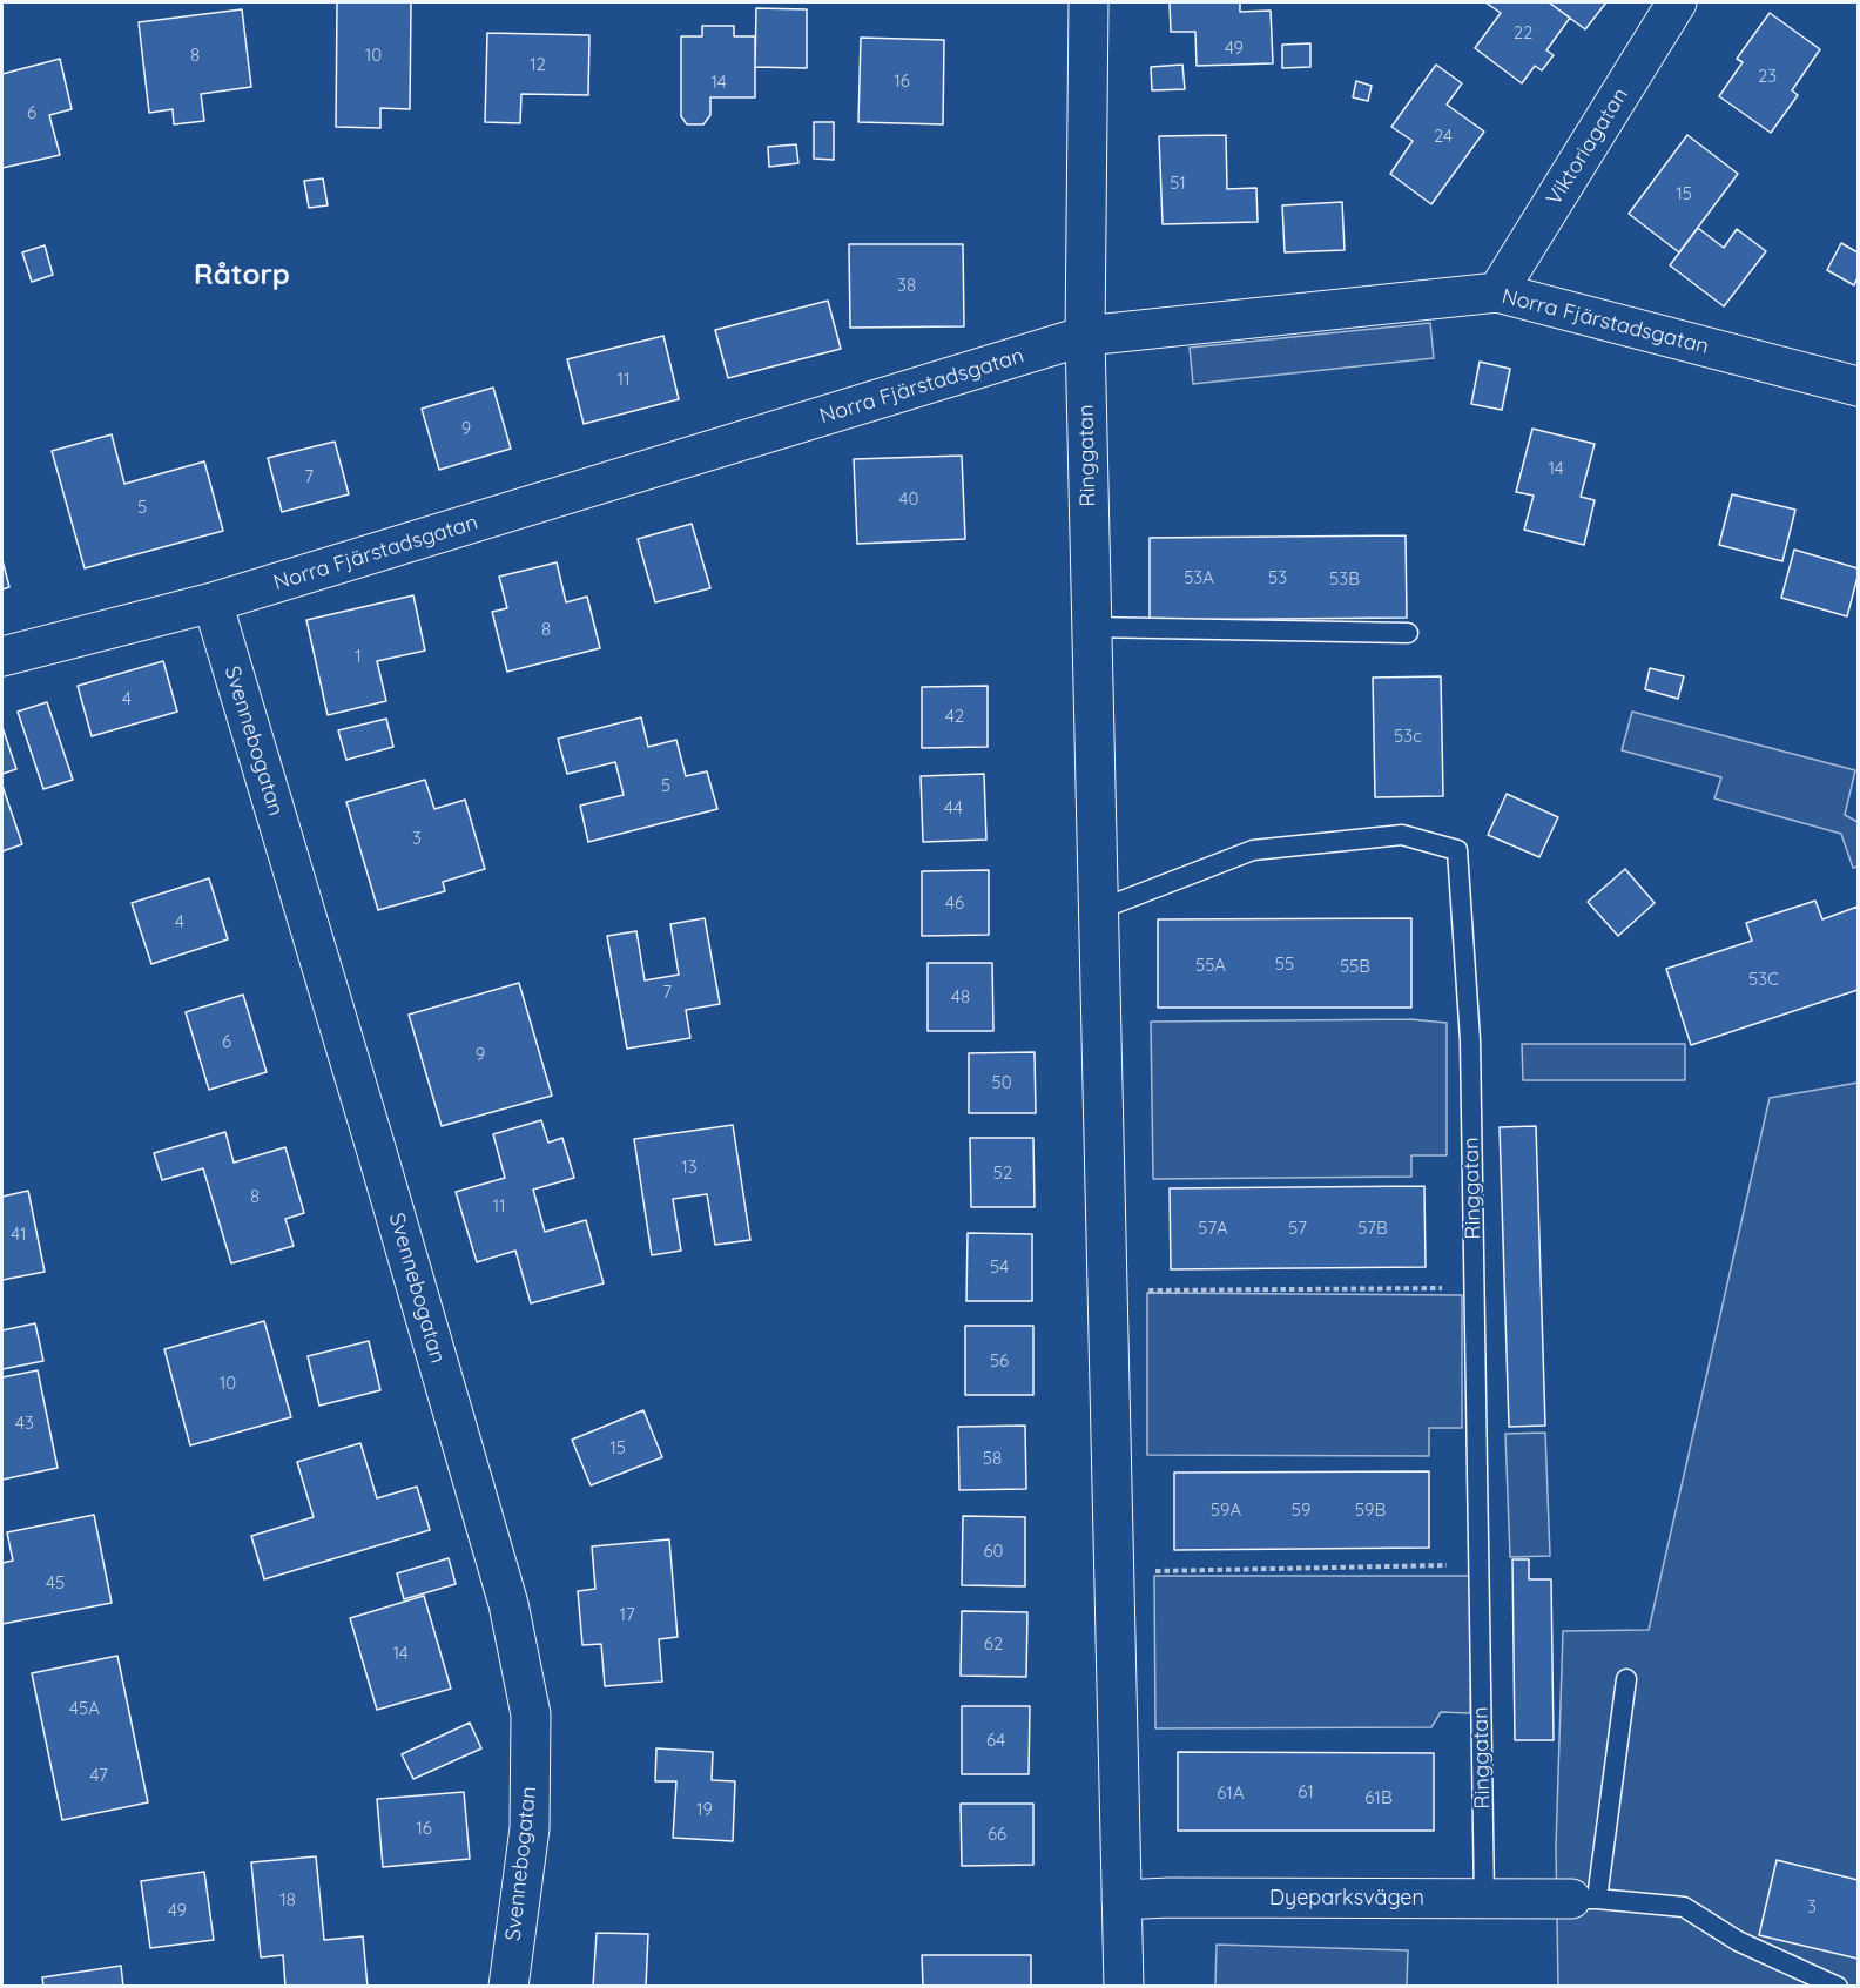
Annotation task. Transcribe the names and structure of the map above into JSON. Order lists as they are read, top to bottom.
{
  "streets": {
    "street": [
      "Viktoriagatan",
      "Norra Fjärstadsgatan",
      "Ringgatan",
      "Svennebogatan",
      "Dyeparksvägen"
    ]
  },
  "crossings": [
    ["Viktoriagatan", "Norra Fjärstadsgatan"],
    ["Norra Fjärstadsgatan", "Ringgatan"],
    ["Norra Fjärstadsgatan", "Svennebogatan"],
    ["Ringgatan", "Dyeparksvägen"]
  ],
  "districts": ["Råtorp"],
  "house_numbers": [
    "22",
    "49",
    "8",
    "10",
    "12",
    "23",
    "16",
    "14",
    "6",
    "24",
    "51",
    "15",
    "38",
    "11",
    "9",
    "14",
    "7",
    "40",
    "5",
    "53A",
    "53",
    "53B",
    "8",
    "1",
    "4",
    "42",
    "53c",
    "5",
    "44",
    "3",
    "46",
    "4",
    "55",
    "55A",
    "55B",
    "53C",
    "7",
    "48",
    "6",
    "9",
    "50",
    "13",
    "52",
    "8",
    "11",
    "57A",
    "57",
    "57B",
    "41",
    "54",
    "56",
    "10",
    "43",
    "15",
    "58",
    "59A",
    "59",
    "59B",
    "60",
    "45",
    "17",
    "62",
    "14",
    "45A",
    "64",
    "47",
    "61",
    "61A",
    "61B",
    "19",
    "16",
    "66",
    "18",
    "3",
    "49"
  ]
}
